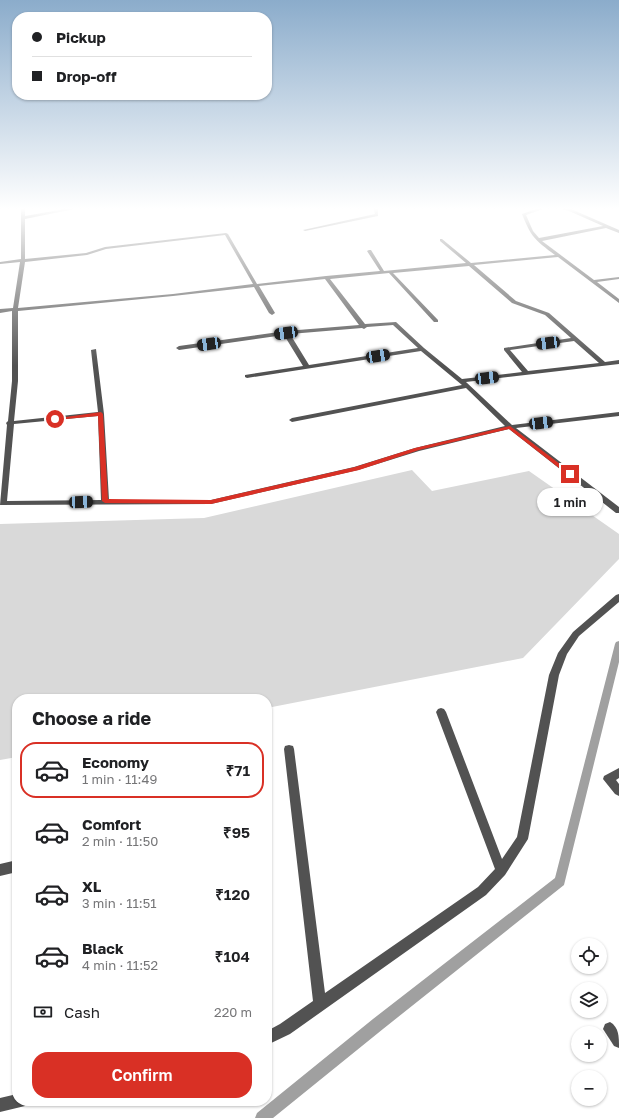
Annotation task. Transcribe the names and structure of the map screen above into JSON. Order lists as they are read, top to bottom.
{
  "page": {
    "banner": ["Pickup", "Drop-off"],
    "bubble": "1 min",
    "heading": "Choose a ride",
    "list": [
      {
        "name": "Economy",
        "note": "1 min · 11:49",
        "value": "₹71"
      },
      {
        "name": "Comfort",
        "note": "2 min · 11:50",
        "value": "₹95"
      },
      {
        "name": "XL",
        "note": "3 min · 11:51",
        "value": "₹120"
      },
      {
        "name": "Black",
        "note": "4 min · 11:52",
        "value": "₹104"
      }
    ],
    "map_buttons": ["+", "−"],
    "pay": ["Cash", "220 m"],
    "buttons": "Confirm"
  }
}
